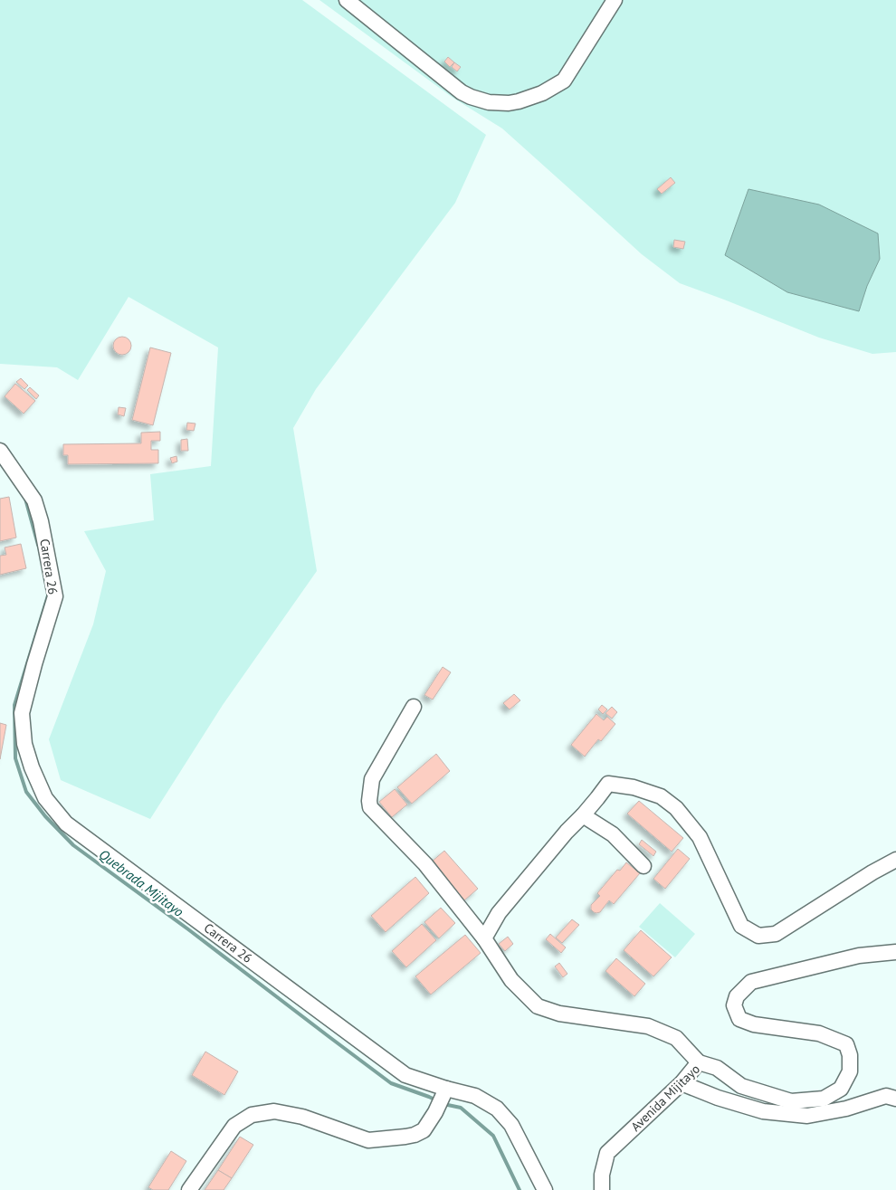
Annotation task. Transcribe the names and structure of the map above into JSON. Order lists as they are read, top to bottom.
{
  "streets": {
    "street": ["Carrera 26", "Avenida Mijitayo"]
  },
  "water": ["Quebrada Mijitayo"]
}
